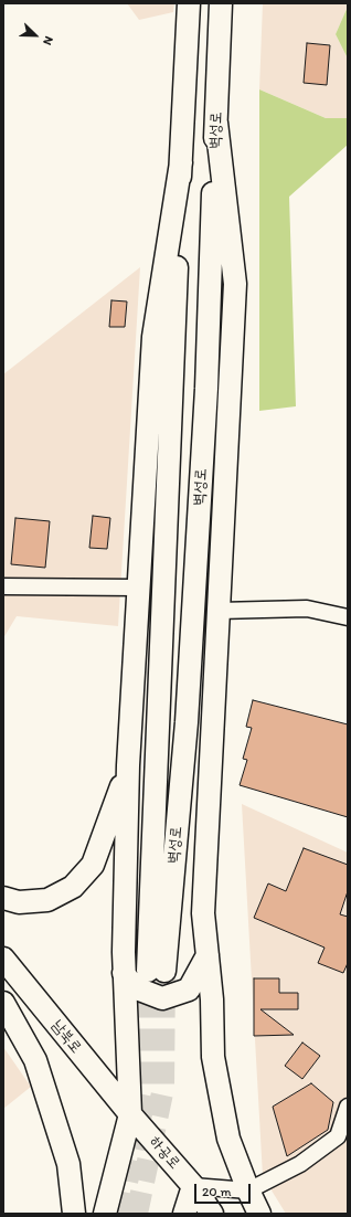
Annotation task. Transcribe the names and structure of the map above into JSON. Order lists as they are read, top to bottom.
{
  "streets": {
    "main road": ["벽성로", "남북로", "하공로"]
  },
  "crossings": [
    ["남북로", "하공로"]
  ],
  "scale_bar": "20 m",
  "north": "bottom right"
}
